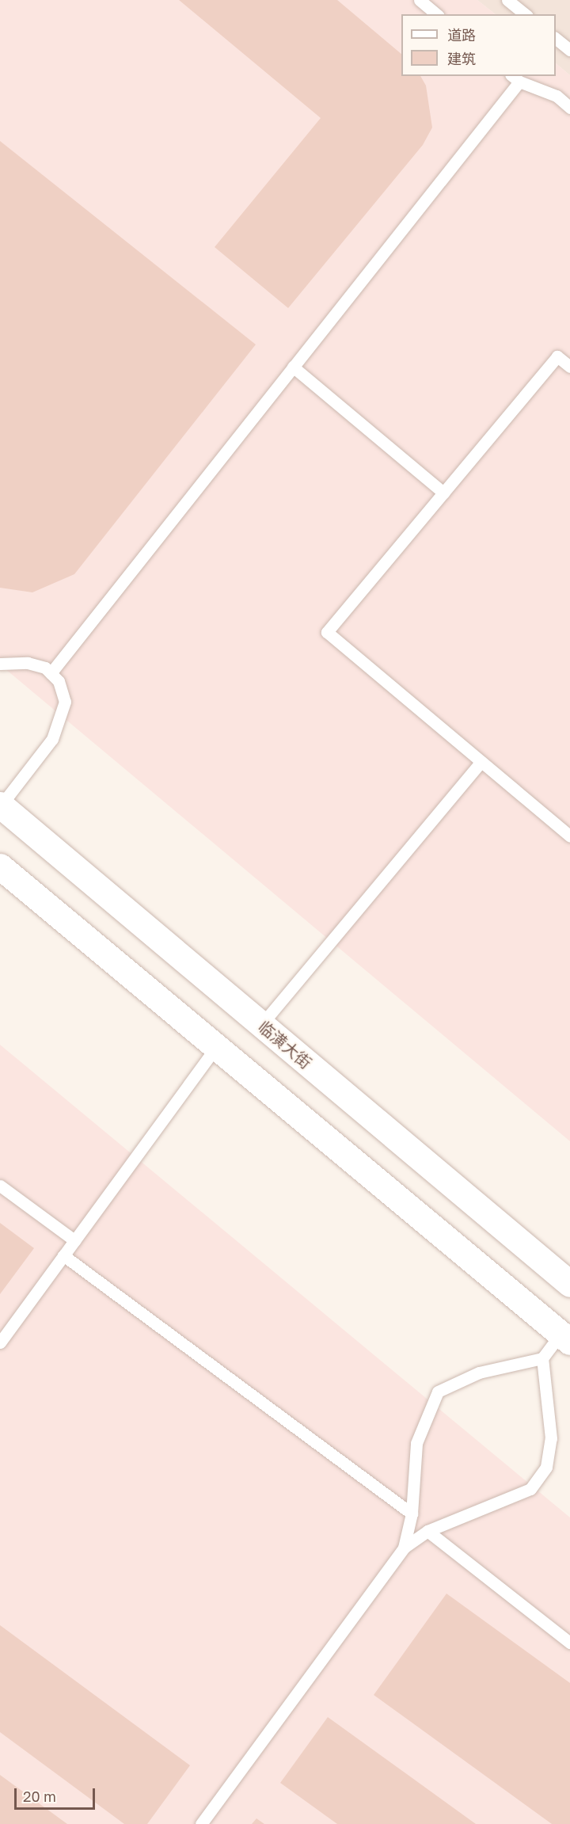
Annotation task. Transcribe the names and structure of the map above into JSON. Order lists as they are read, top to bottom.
{
  "streets": {
    "main road": ["临潢大街"]
  },
  "legend": ["道路", "建筑"],
  "scale_bar": "20 m"
}
